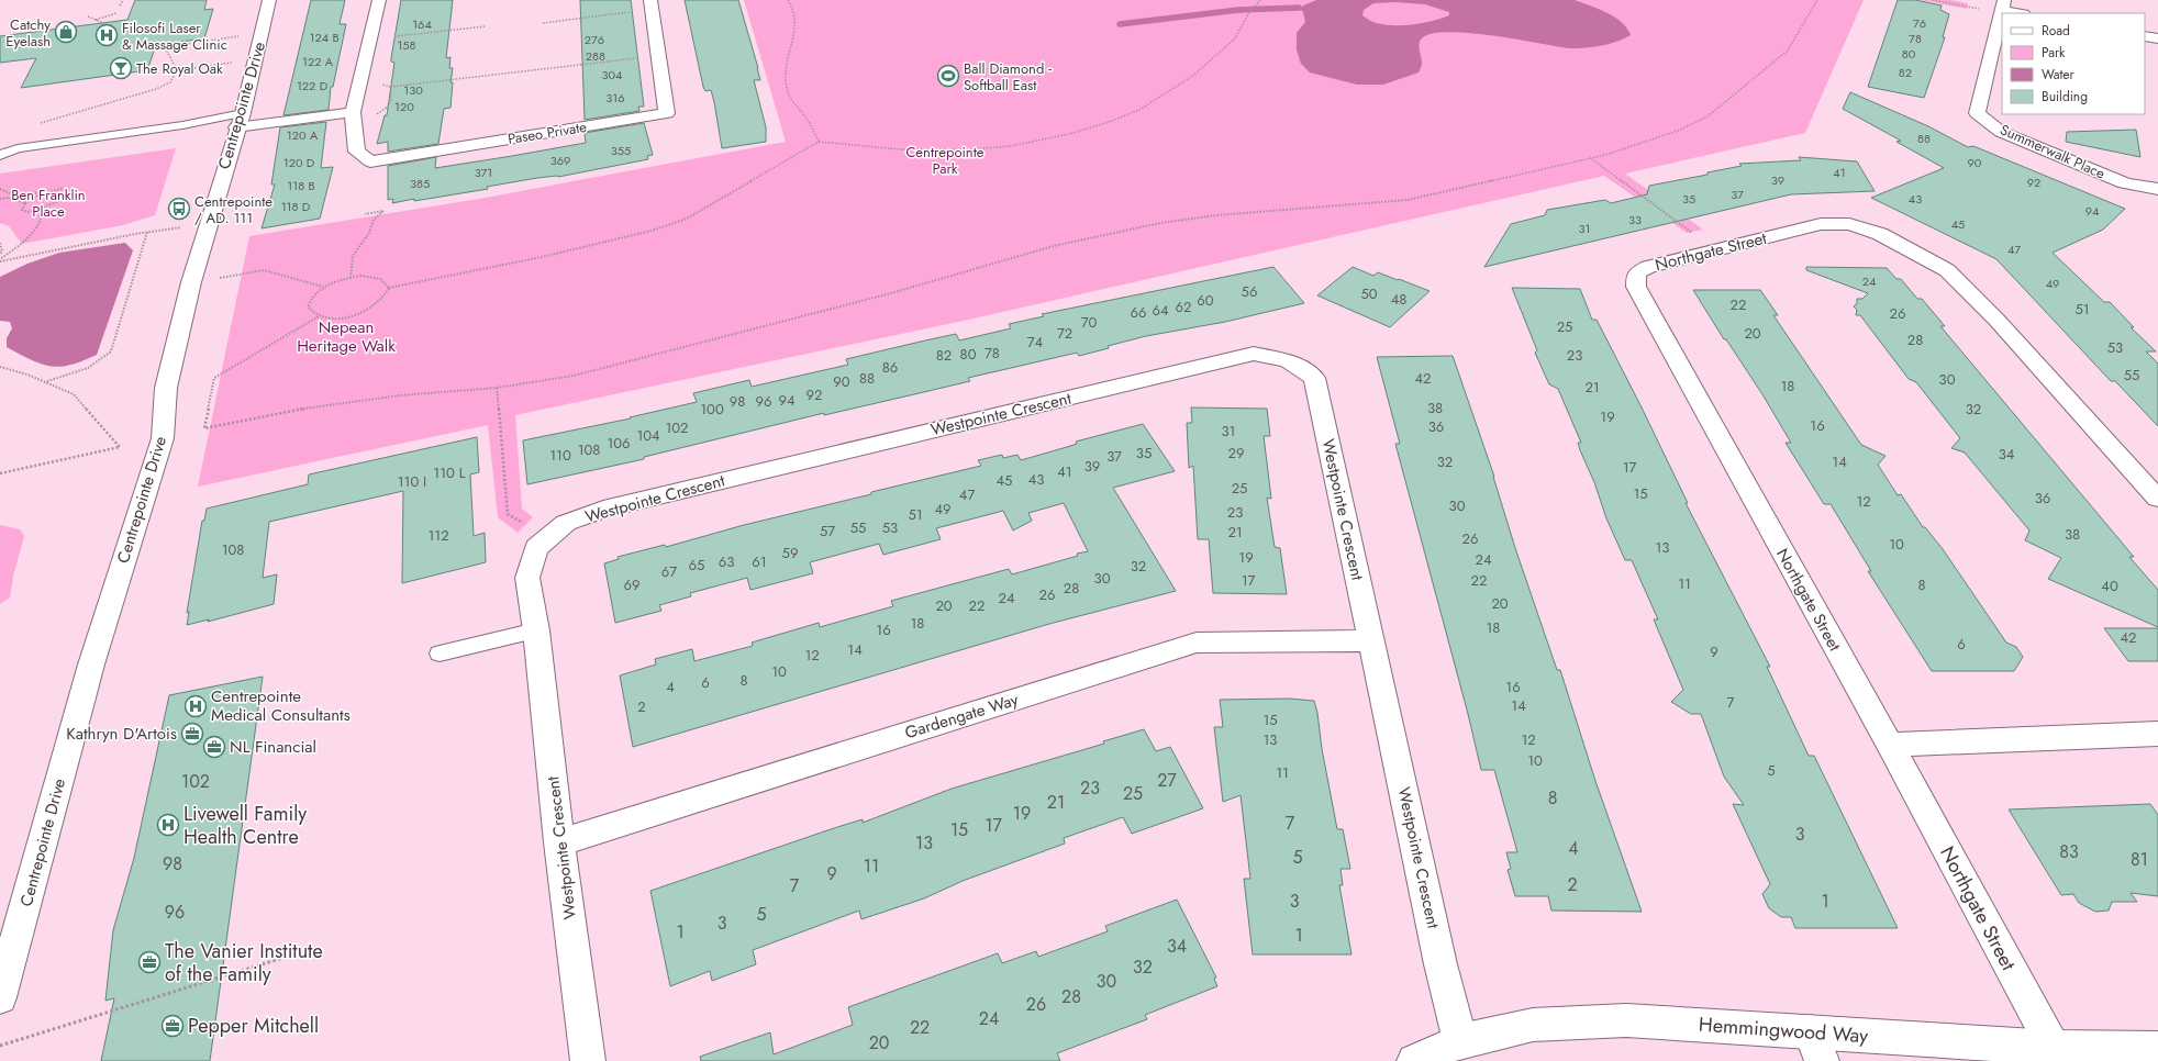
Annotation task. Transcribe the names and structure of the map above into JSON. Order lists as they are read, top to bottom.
{
  "streets": {
    "street": [
      "Centrepointe Drive",
      "Paseo Private",
      "Summerwalk Place",
      "Northgate Street",
      "Westpointe Crescent",
      "Gardengate Way",
      "Hemmingwood Way"
    ]
  },
  "crossings": [
    ["Northgate Street", "Hemmingwood Way"],
    ["Westpointe Crescent", "Gardengate Way"],
    ["Westpointe Crescent", "Hemmingwood Way"]
  ],
  "parks": ["Centrepointe Park", "Ben Franklin Place", "Nepean Heritage Walk"],
  "places": {
    "shop": ["Catchy Eyelash"],
    "hospital": ["Filosofi Laser & Massage Clinic", "Centrepointe Medical Consultants", "Livewell Family Health Centre"],
    "bar": ["The Royal Oak"],
    "sports": ["Ball Diamond - Softball East"],
    "bus stop": ["Centrepointe / AD. 111"],
    "office": [
      "Kathryn D'Artois",
      "NL Financial",
      "The Vanier Institute of the Family",
      "Pepper Mitchell"
    ]
  },
  "house_numbers": [
    "76",
    "164",
    "124 B",
    "78",
    "276",
    "158",
    "80",
    "288",
    "122 A",
    "82",
    "304",
    "122 D",
    "130",
    "316",
    "120",
    "120 A",
    "88",
    "355",
    "369",
    "120 D",
    "90",
    "371",
    "41",
    "39",
    "92",
    "385",
    "118 B",
    "37",
    "35",
    "43",
    "118 D",
    "94",
    "33",
    "45",
    "31",
    "47",
    "24",
    "49",
    "56",
    "50",
    "48",
    "60",
    "22",
    "62",
    "51",
    "64",
    "66",
    "26",
    "70",
    "25",
    "72",
    "20",
    "28",
    "74",
    "53",
    "78",
    "80",
    "82",
    "23",
    "86",
    "55",
    "88",
    "42",
    "30",
    "90",
    "18",
    "21",
    "92",
    "94",
    "98",
    "96",
    "38",
    "100",
    "32",
    "19",
    "16",
    "36",
    "102",
    "31",
    "104",
    "106",
    "108",
    "35",
    "29",
    "34",
    "110",
    "37",
    "32",
    "14",
    "39",
    "17",
    "41",
    "110 L",
    "43",
    "45",
    "110 I",
    "25",
    "15",
    "47",
    "36",
    "12",
    "30",
    "49",
    "23",
    "51",
    "55",
    "53",
    "57",
    "21",
    "38",
    "112",
    "26",
    "10",
    "13",
    "108",
    "59",
    "19",
    "24",
    "63",
    "61",
    "65",
    "32",
    "67",
    "30",
    "17",
    "22",
    "11",
    "69",
    "8",
    "40",
    "28",
    "26",
    "24",
    "20",
    "20",
    "22",
    "18",
    "18",
    "16",
    "42",
    "6",
    "14",
    "9",
    "12",
    "10",
    "8",
    "6",
    "4",
    "16",
    "7",
    "14",
    "2",
    "15",
    "13",
    "12",
    "10",
    "5",
    "11",
    "27",
    "102",
    "23",
    "25",
    "8",
    "21",
    "19",
    "7",
    "17",
    "15",
    "3",
    "13",
    "4",
    "83",
    "5",
    "81",
    "98",
    "11",
    "9",
    "2",
    "7",
    "3",
    "1",
    "96",
    "5",
    "3",
    "1",
    "1",
    "34",
    "32",
    "30",
    "28",
    "26",
    "24",
    "22",
    "20"
  ],
  "legend": [
    "Road",
    "Park",
    "Water",
    "Building"
  ]
}
